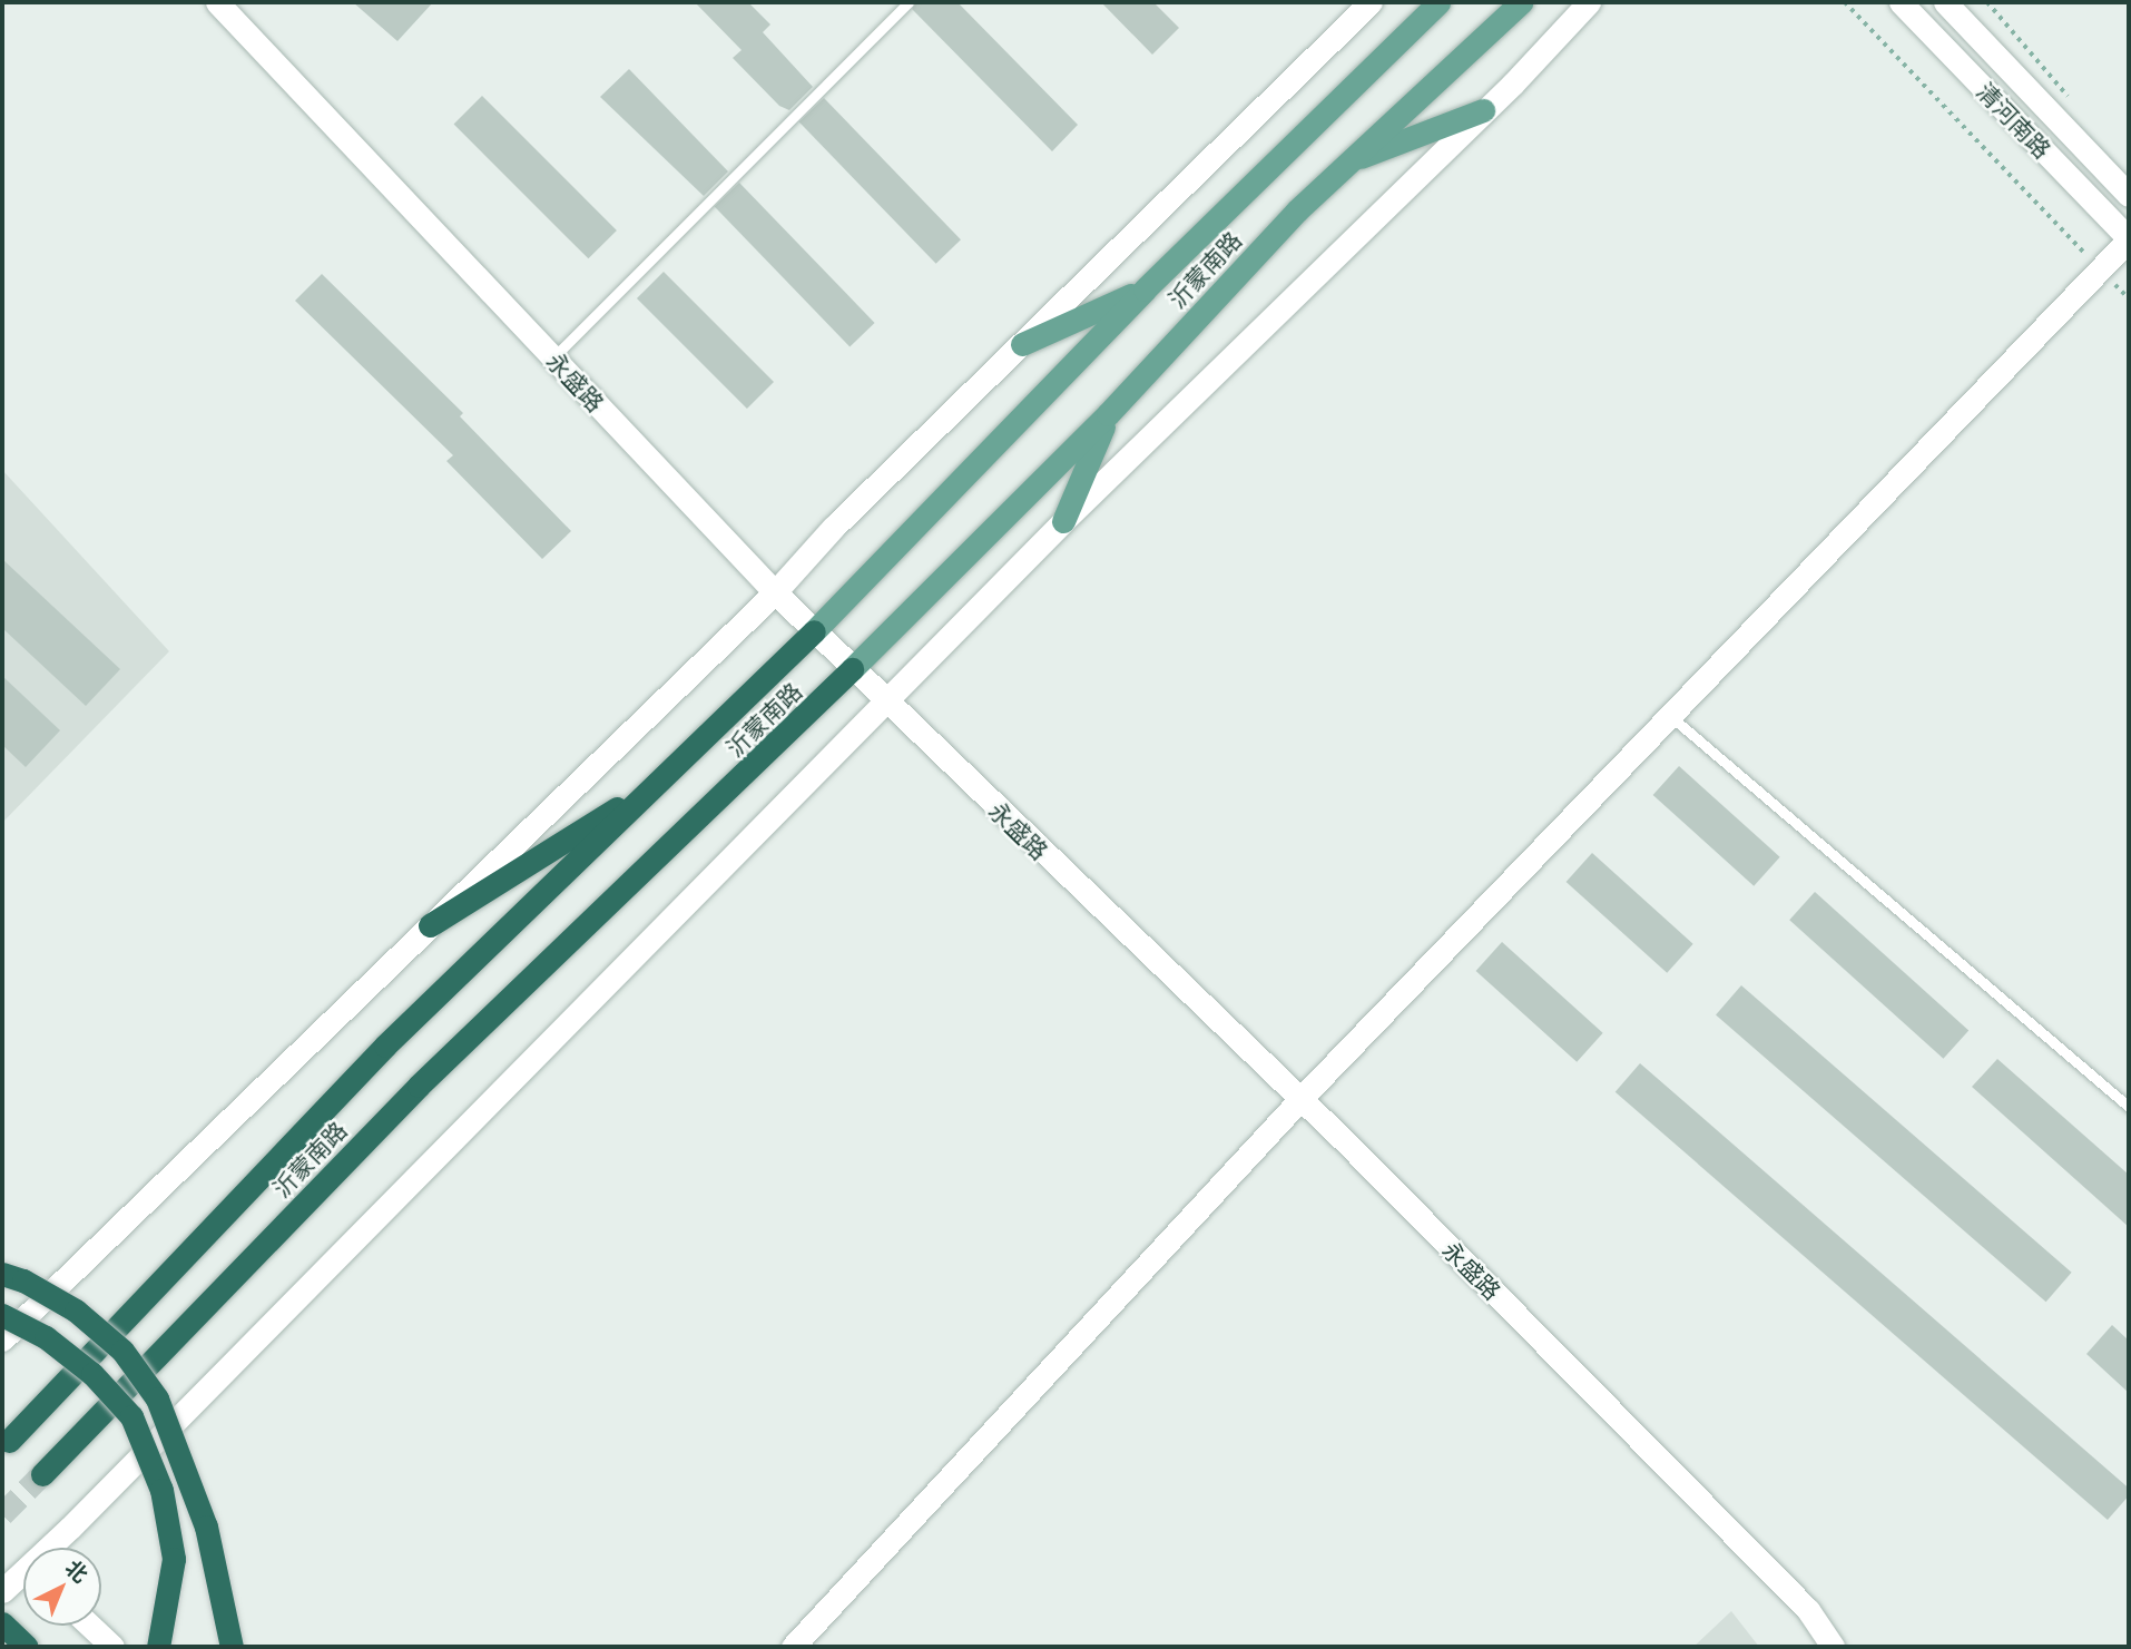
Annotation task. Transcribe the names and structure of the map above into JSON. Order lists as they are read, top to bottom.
{
  "streets": {
    "highway": ["沂蒙南路"],
    "street": ["清河南路", "永盛路"]
  },
  "crossings": [
    ["沂蒙南路", "永盛路"]
  ],
  "north": "top right"
}
